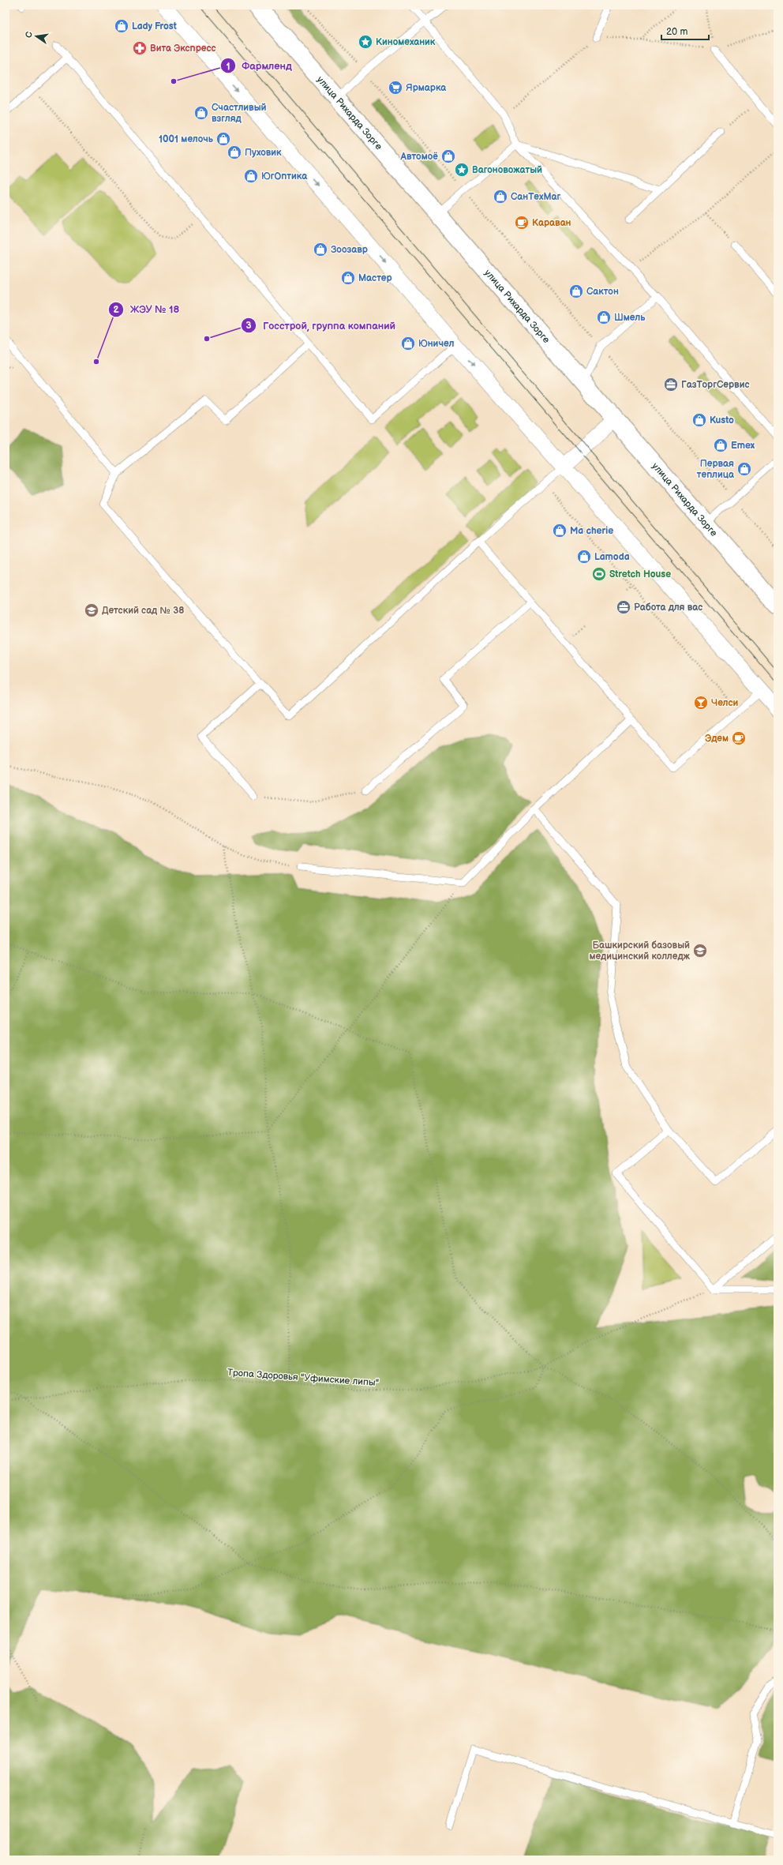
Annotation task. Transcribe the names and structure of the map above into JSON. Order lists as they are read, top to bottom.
{
  "streets": {
    "main road": ["улица Рихарда Зорге"],
    "path": ["Тропа Здоровья \"Уфимские липы\""]
  },
  "places": {
    "shop": [
      "Lady Frost",
      "Счастливый взгляд",
      "1001 мелочь",
      "Пуховик",
      "Автомоё",
      "ЮгОптика",
      "СанТехМаг",
      "Зоозавр",
      "Мастер",
      "Сактон",
      "Шмель",
      "Юничел",
      "Kusto",
      "Emex",
      "Первая теплица",
      "Ma cherie",
      "Lamoda"
    ],
    "place": ["Киномеханик", "Вагоновожатый"],
    "pharmacy": ["Вита Экспресс"],
    "other": ["Фармленд", "Госстрой, группа компаний", "ЖЭУ № 18"],
    "supermarket": ["Ярмарка"],
    "cafe": ["Караван", "Эдем"],
    "office": ["ГазТоргСервис", "Работа для вас"],
    "sports": ["Stretch House"],
    "school or university": ["Детский сад № 38", "Башкирский базовый медицинский колледж"],
    "bar": ["Челси"]
  },
  "scale_bar": "20 m",
  "north": "left"
}
